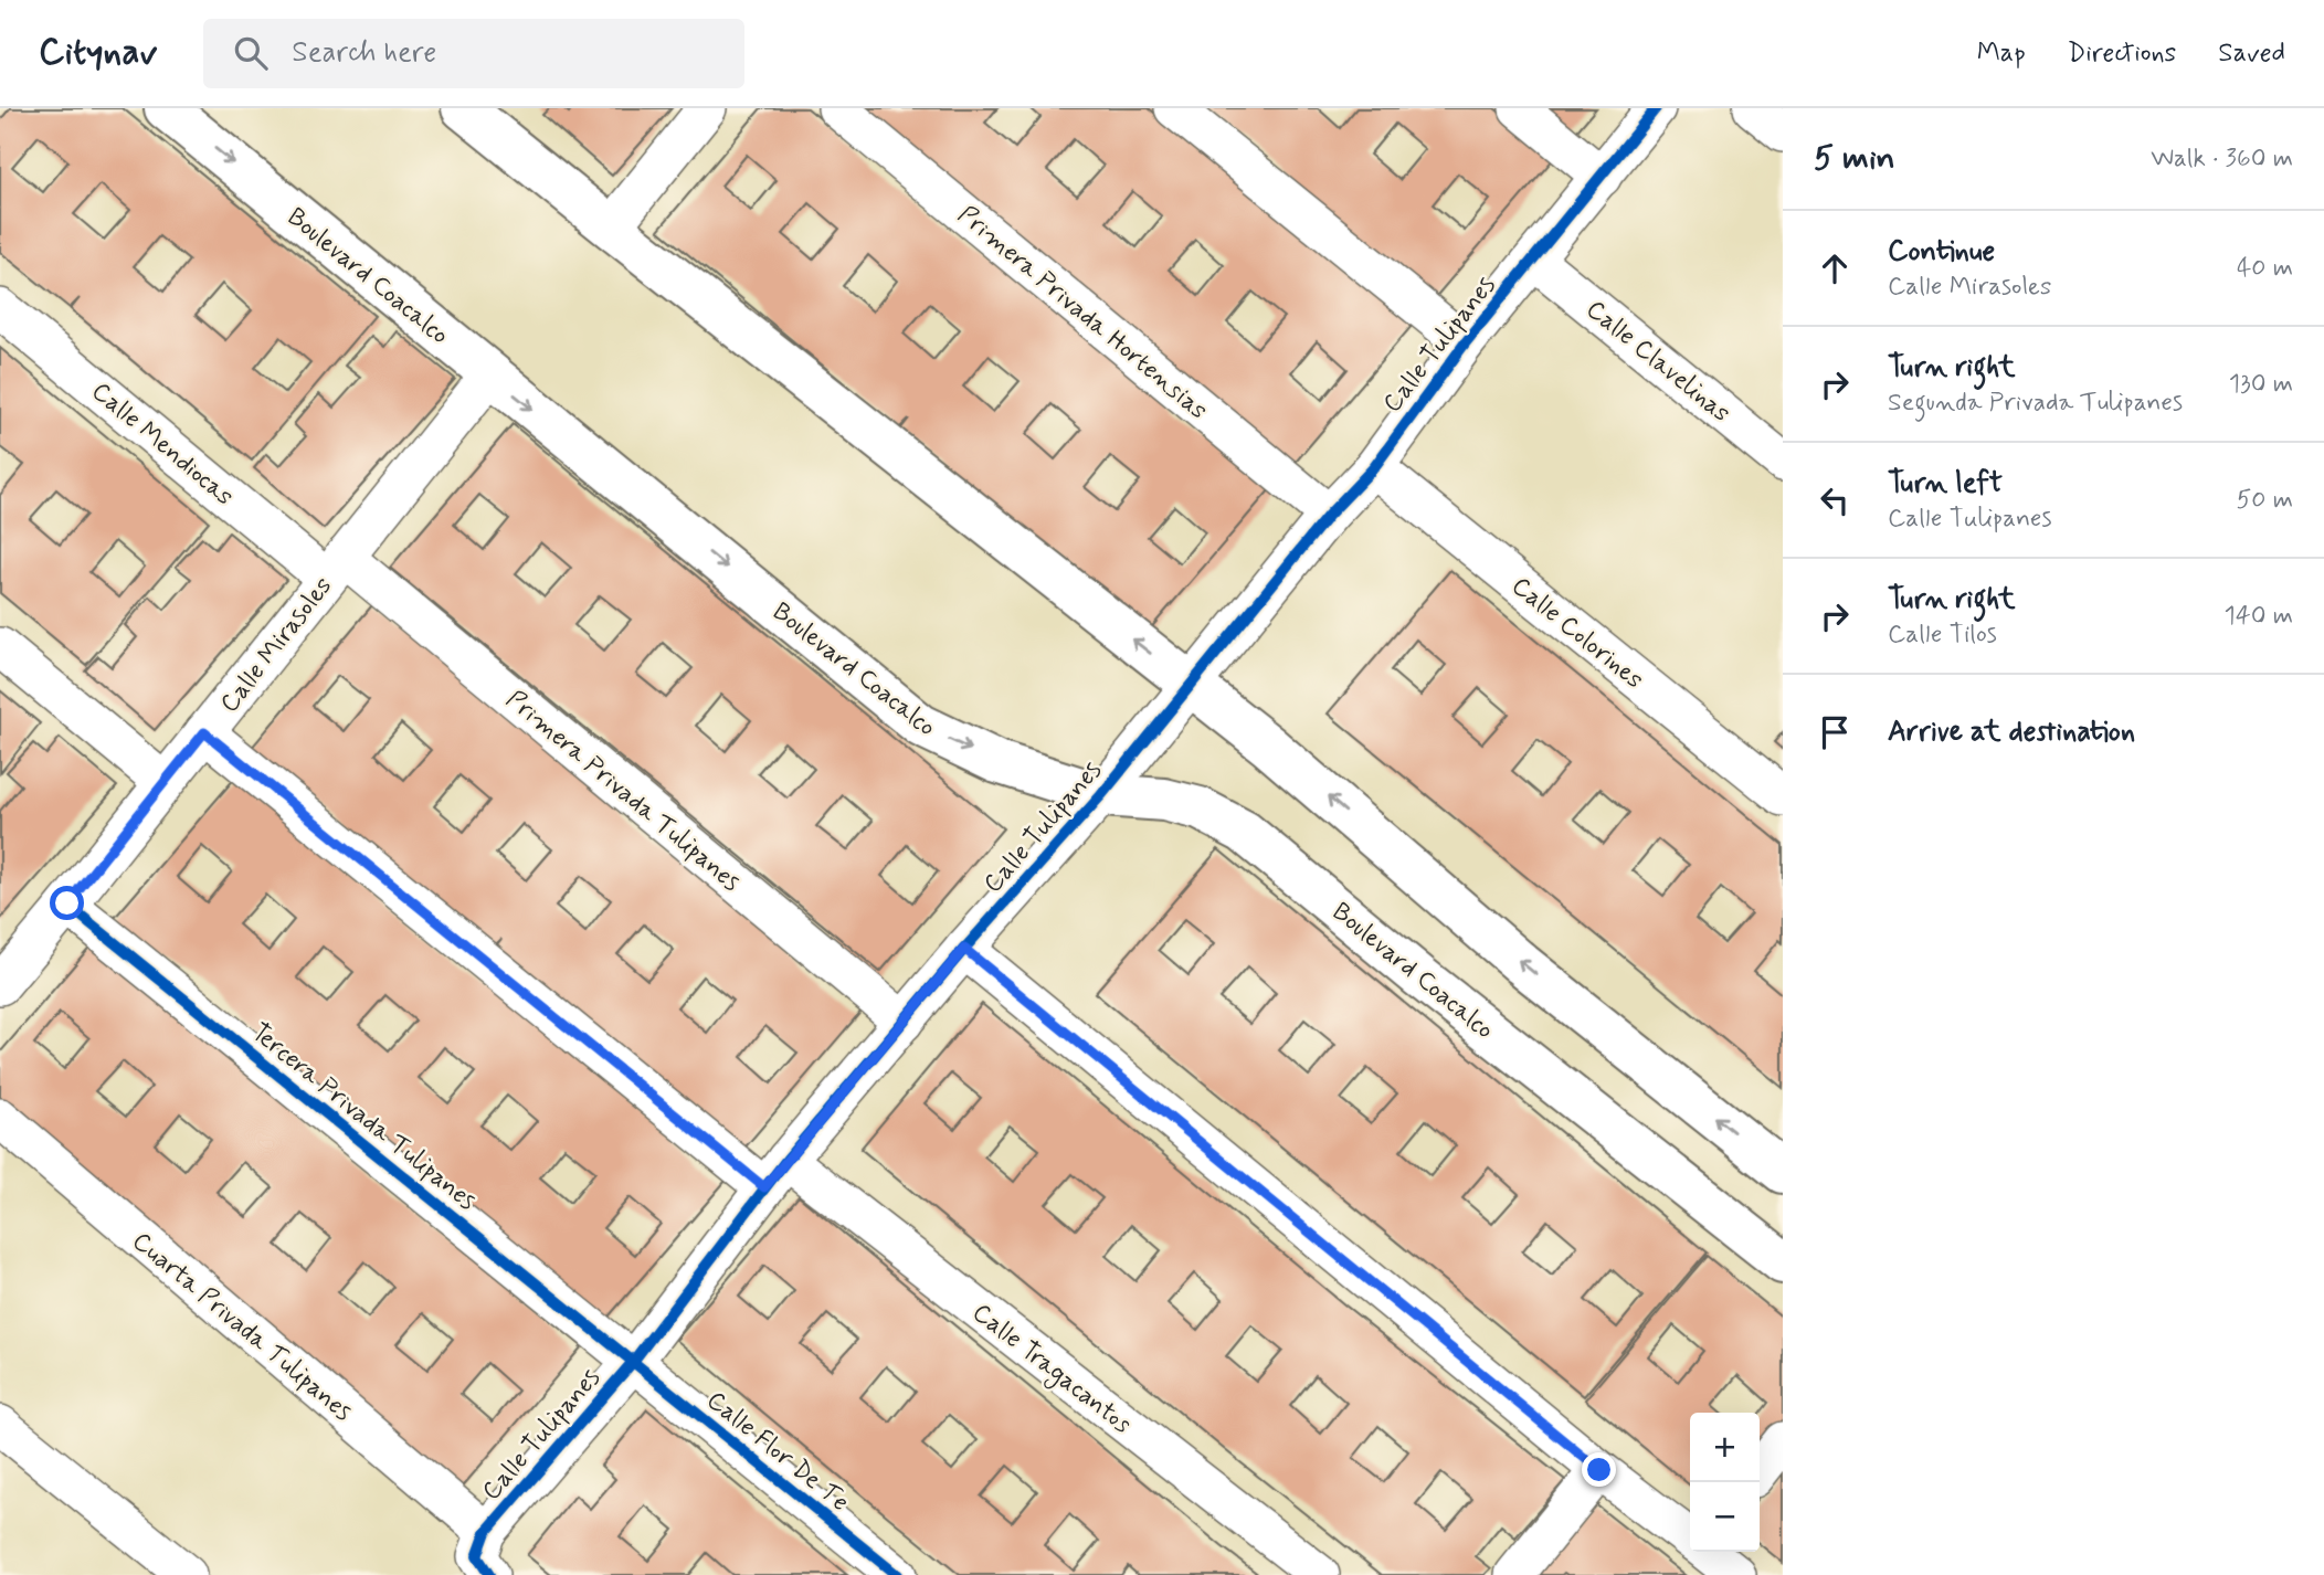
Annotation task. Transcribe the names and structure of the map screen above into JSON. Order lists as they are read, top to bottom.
{
  "streets": {
    "main road": ["Boulevard Coacalco"],
    "street": [
      "Primera Privada Hortensias",
      "Calle Tulipanes",
      "Calle Clavelinas",
      "Calle Mendiocas",
      "Calle Colorines",
      "Calle Mirasoles",
      "Primera Privada Tulipanes",
      "Tercera Privada Tulipanes",
      "Cuarta Privada Tulipanes",
      "Calle Tragacantos",
      "Calle Flor De Te"
    ]
  },
  "crossings": [
    ["Boulevard Coacalco", "Calle Tulipanes"],
    ["Boulevard Coacalco", "Calle Mirasoles"],
    ["Primera Privada Hortensias", "Calle Tulipanes"],
    ["Calle Tulipanes", "Calle Clavelinas"],
    ["Calle Tulipanes", "Calle Colorines"],
    ["Calle Tulipanes", "Primera Privada Tulipanes"],
    ["Calle Tulipanes", "Tercera Privada Tulipanes"],
    ["Calle Tulipanes", "Cuarta Privada Tulipanes"],
    ["Calle Tulipanes", "Calle Tragacantos"],
    ["Calle Tulipanes", "Calle Flor De Te"],
    ["Calle Mendiocas", "Calle Mirasoles"],
    ["Calle Mendiocas", "Primera Privada Tulipanes"],
    ["Calle Mirasoles", "Primera Privada Tulipanes"],
    ["Calle Mirasoles", "Tercera Privada Tulipanes"],
    ["Calle Mirasoles", "Calle Tragacantos"],
    ["Tercera Privada Tulipanes", "Calle Flor De Te"]
  ],
  "page": {
    "header": "Citynav",
    "search": "Search here",
    "nav": ["Map", "Directions", "Saved"],
    "heading": ["5 min", "Walk · 360 m"],
    "list": [
      ["Continue", "Calle Mirasoles", "40 m"],
      ["Turn right", "Segunda Privada Tulipanes", "130 m"],
      ["Turn left", "Calle Tulipanes", "50 m"],
      ["Turn right", "Calle Tilos", "140 m"],
      "Arrive at destination"
    ],
    "map_buttons": ["+", "−"]
  }
}
